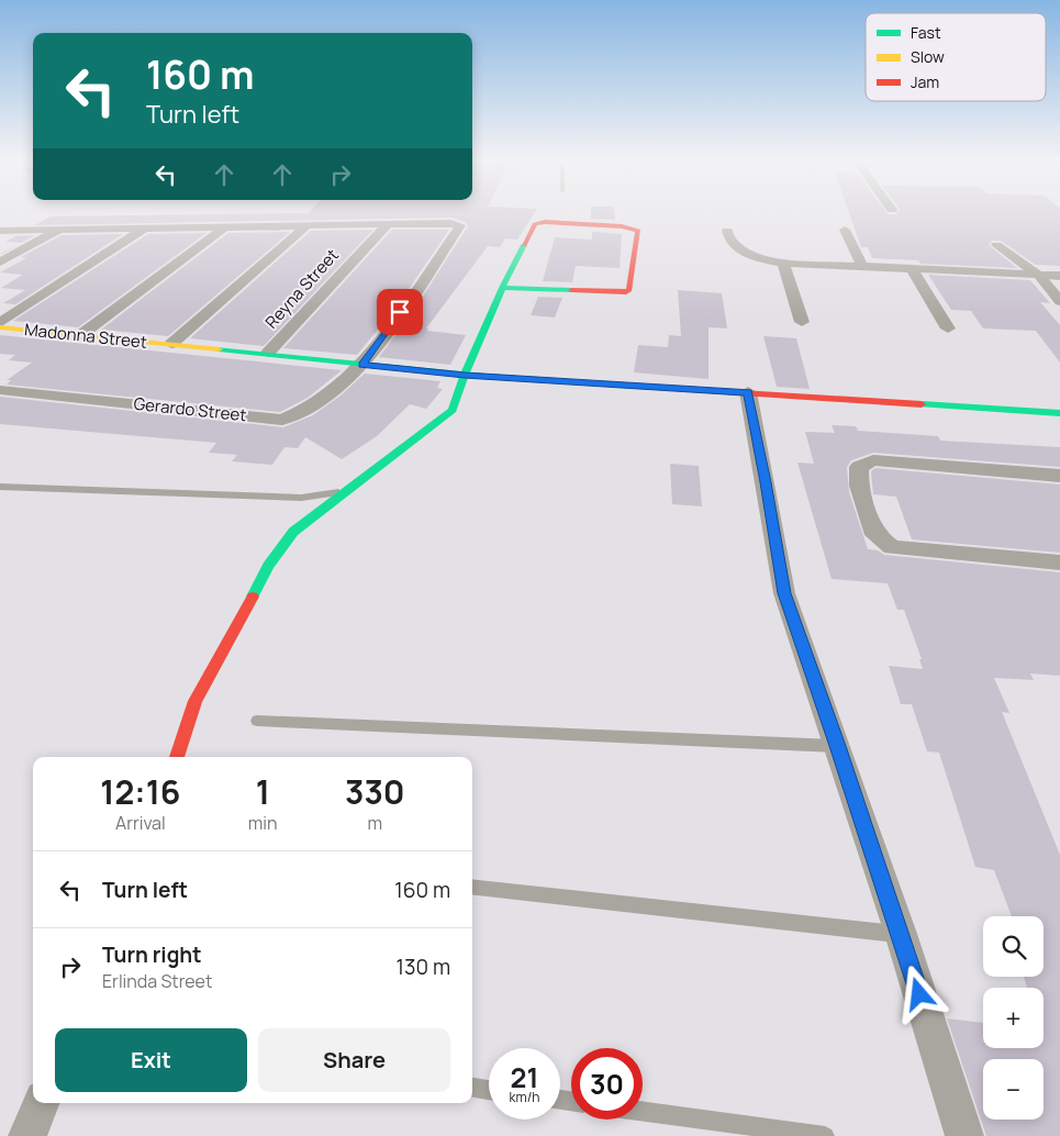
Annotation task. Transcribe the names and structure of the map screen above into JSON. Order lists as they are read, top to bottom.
{
  "streets": {
    "street": ["Reyna Street", "Madonna Street", "Gerardo Street"]
  },
  "crossings": [
    ["Reyna Street", "Madonna Street"],
    ["Madonna Street", "Gerardo Street"]
  ],
  "legend": ["Fast", "Slow", "Jam"],
  "page": {
    "turn": ["160 m", "Turn left"],
    "eta": [
      "12:16",
      "Arrival",
      "1",
      "min",
      "330",
      "m"
    ],
    "list": [
      {
        "name": "Turn left",
        "value": "160 m"
      },
      {
        "name": "Turn right",
        "note": "Erlinda Street",
        "value": "130 m"
      }
    ],
    "map_buttons": ["+", "−"],
    "buttons": ["Exit", "Share"],
    "speed": "21 km/h",
    "limit": "30"
  }
}
